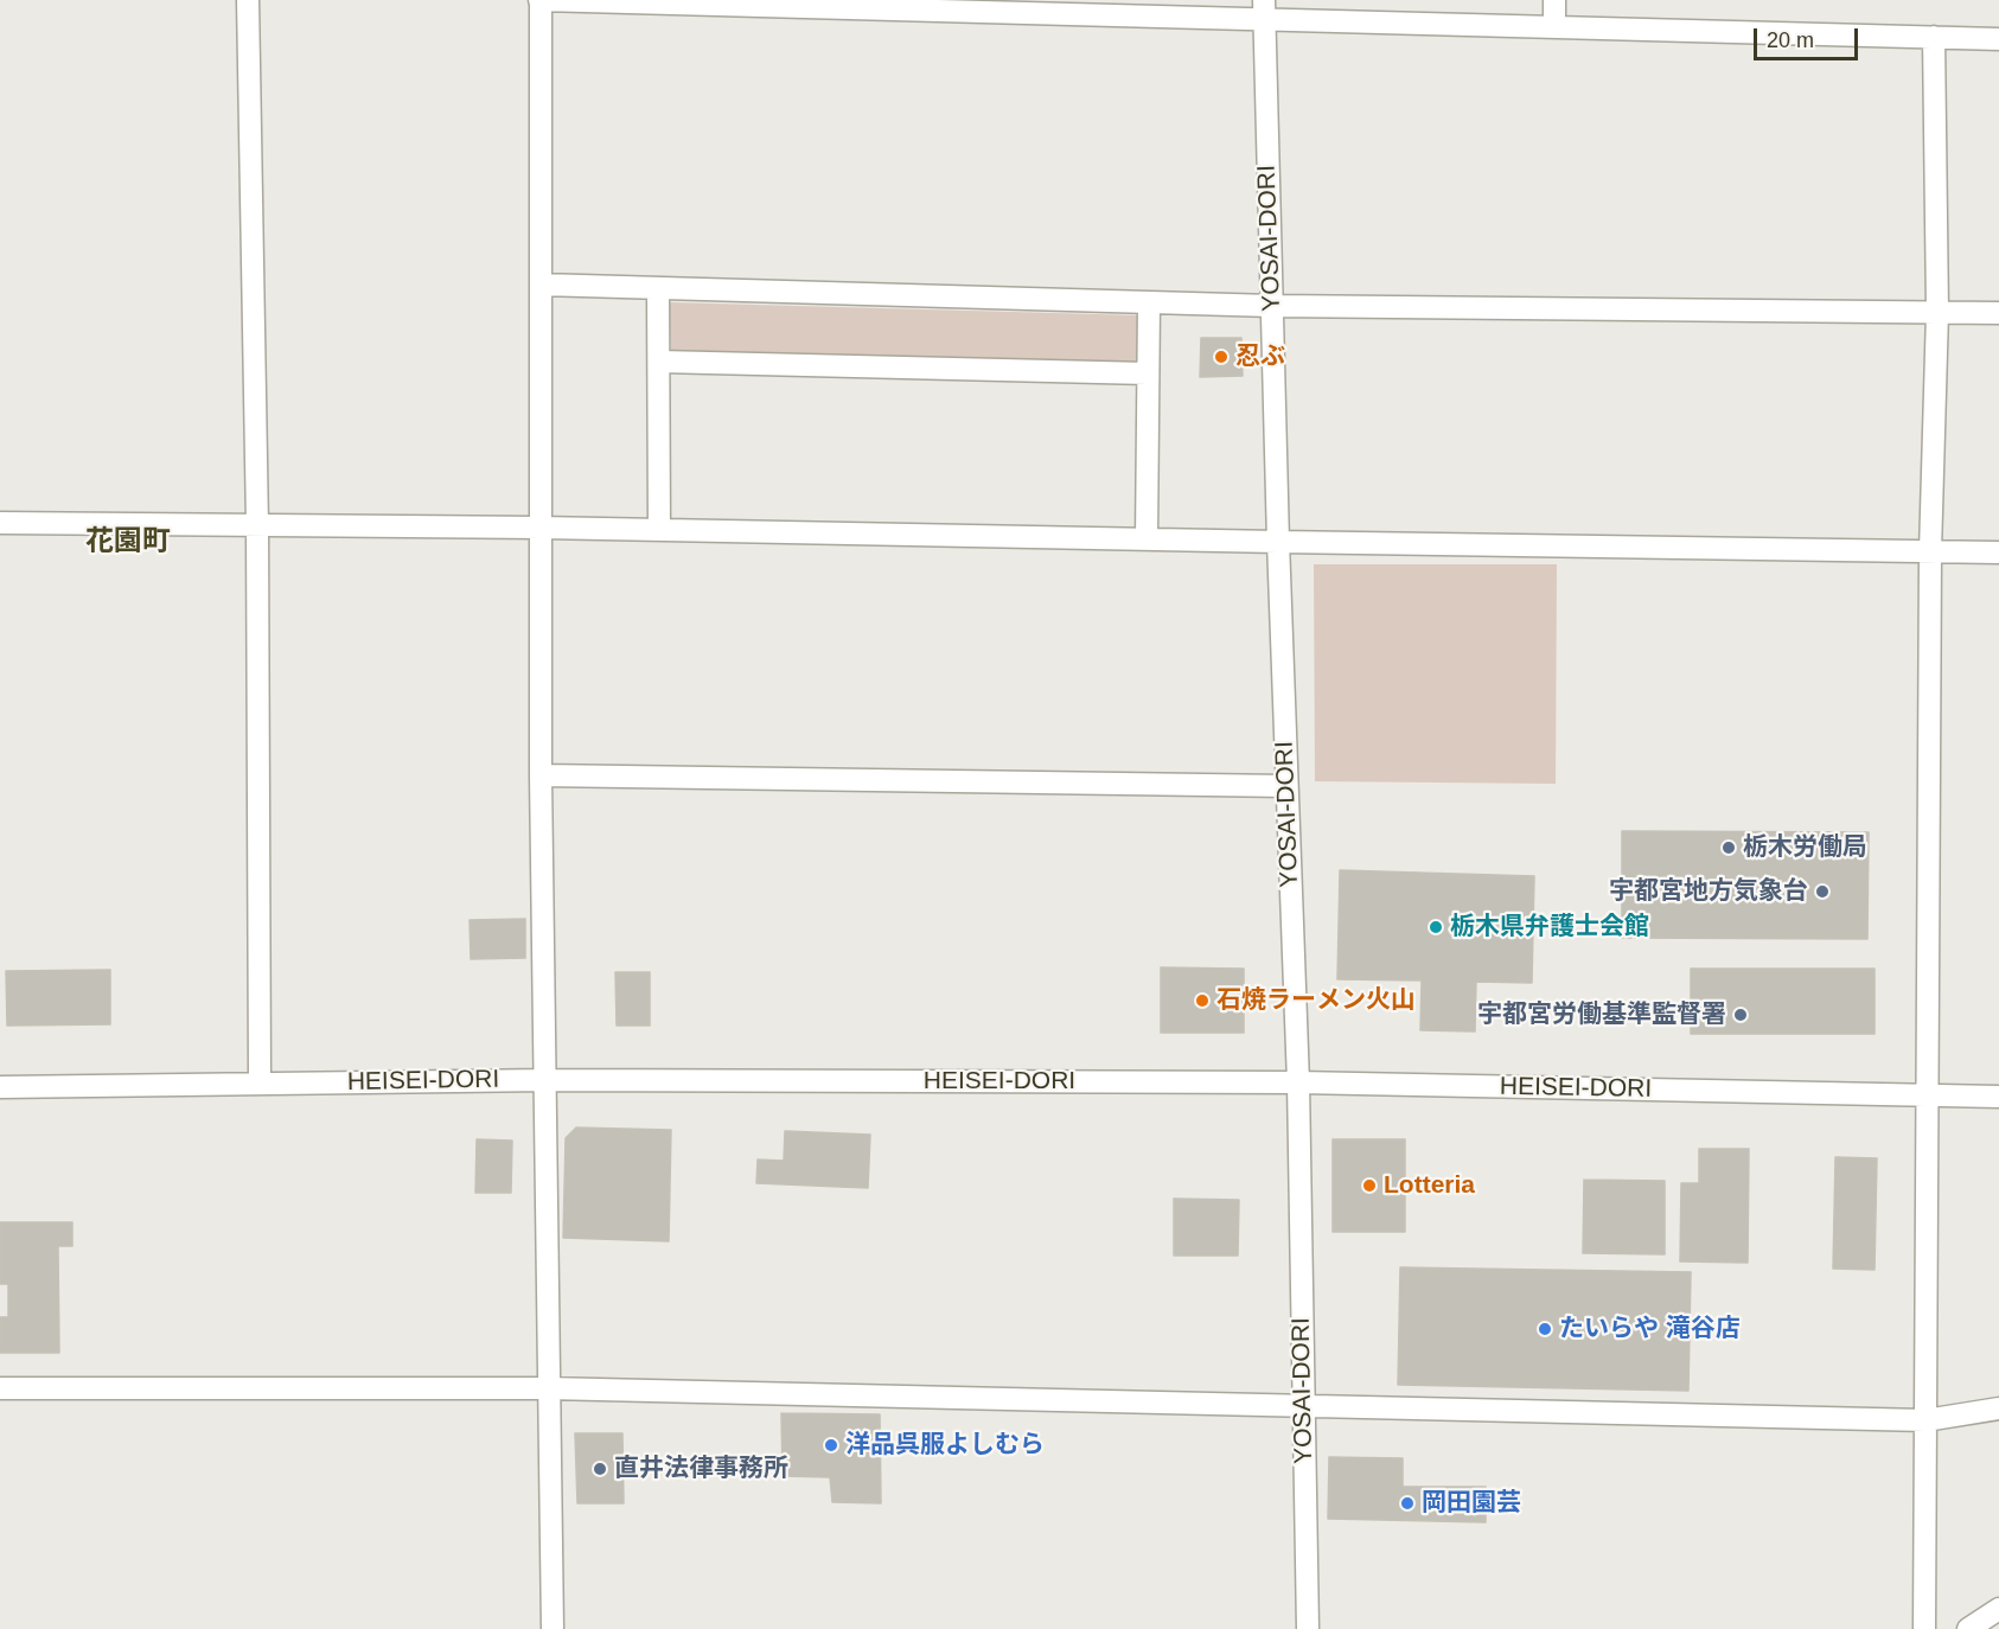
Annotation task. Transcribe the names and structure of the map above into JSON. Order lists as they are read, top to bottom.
{
  "streets": {
    "street": ["YOSAI-DORI", "HEISEI-DORI"]
  },
  "crossings": [
    ["YOSAI-DORI", "HEISEI-DORI"]
  ],
  "districts": ["花園町"],
  "places": [
    "忍ぶ",
    "栃木労働局",
    "宇都宮地方気象台",
    "栃木県弁護士会館",
    "石焼ラーメン火山",
    "宇都宮労働基準監督署",
    "Lotteria",
    "たいらや 滝谷店",
    "洋品呉服よしむら",
    "直井法律事務所",
    "岡田園芸"
  ],
  "scale_bar": "20 m"
}
